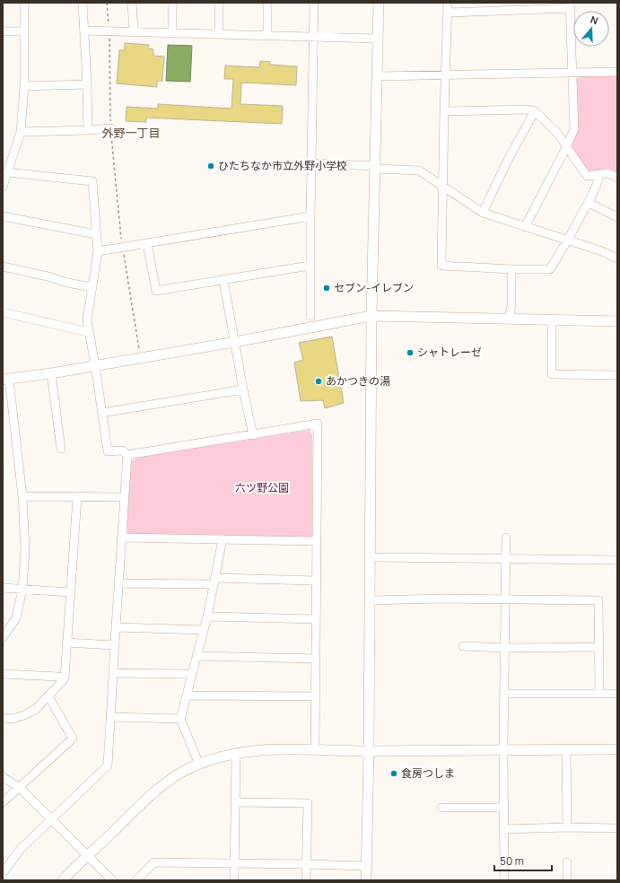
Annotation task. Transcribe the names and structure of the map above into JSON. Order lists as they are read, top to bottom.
{
  "districts": ["外野一丁目"],
  "parks": ["六ツ野公園"],
  "places": [
    "ひたちなか市立外野小学校",
    "セブン-イレブン",
    "シャトレーゼ",
    "あかつきの湯",
    "食房つしま"
  ],
  "scale_bar": "50 m",
  "north": "top"
}
